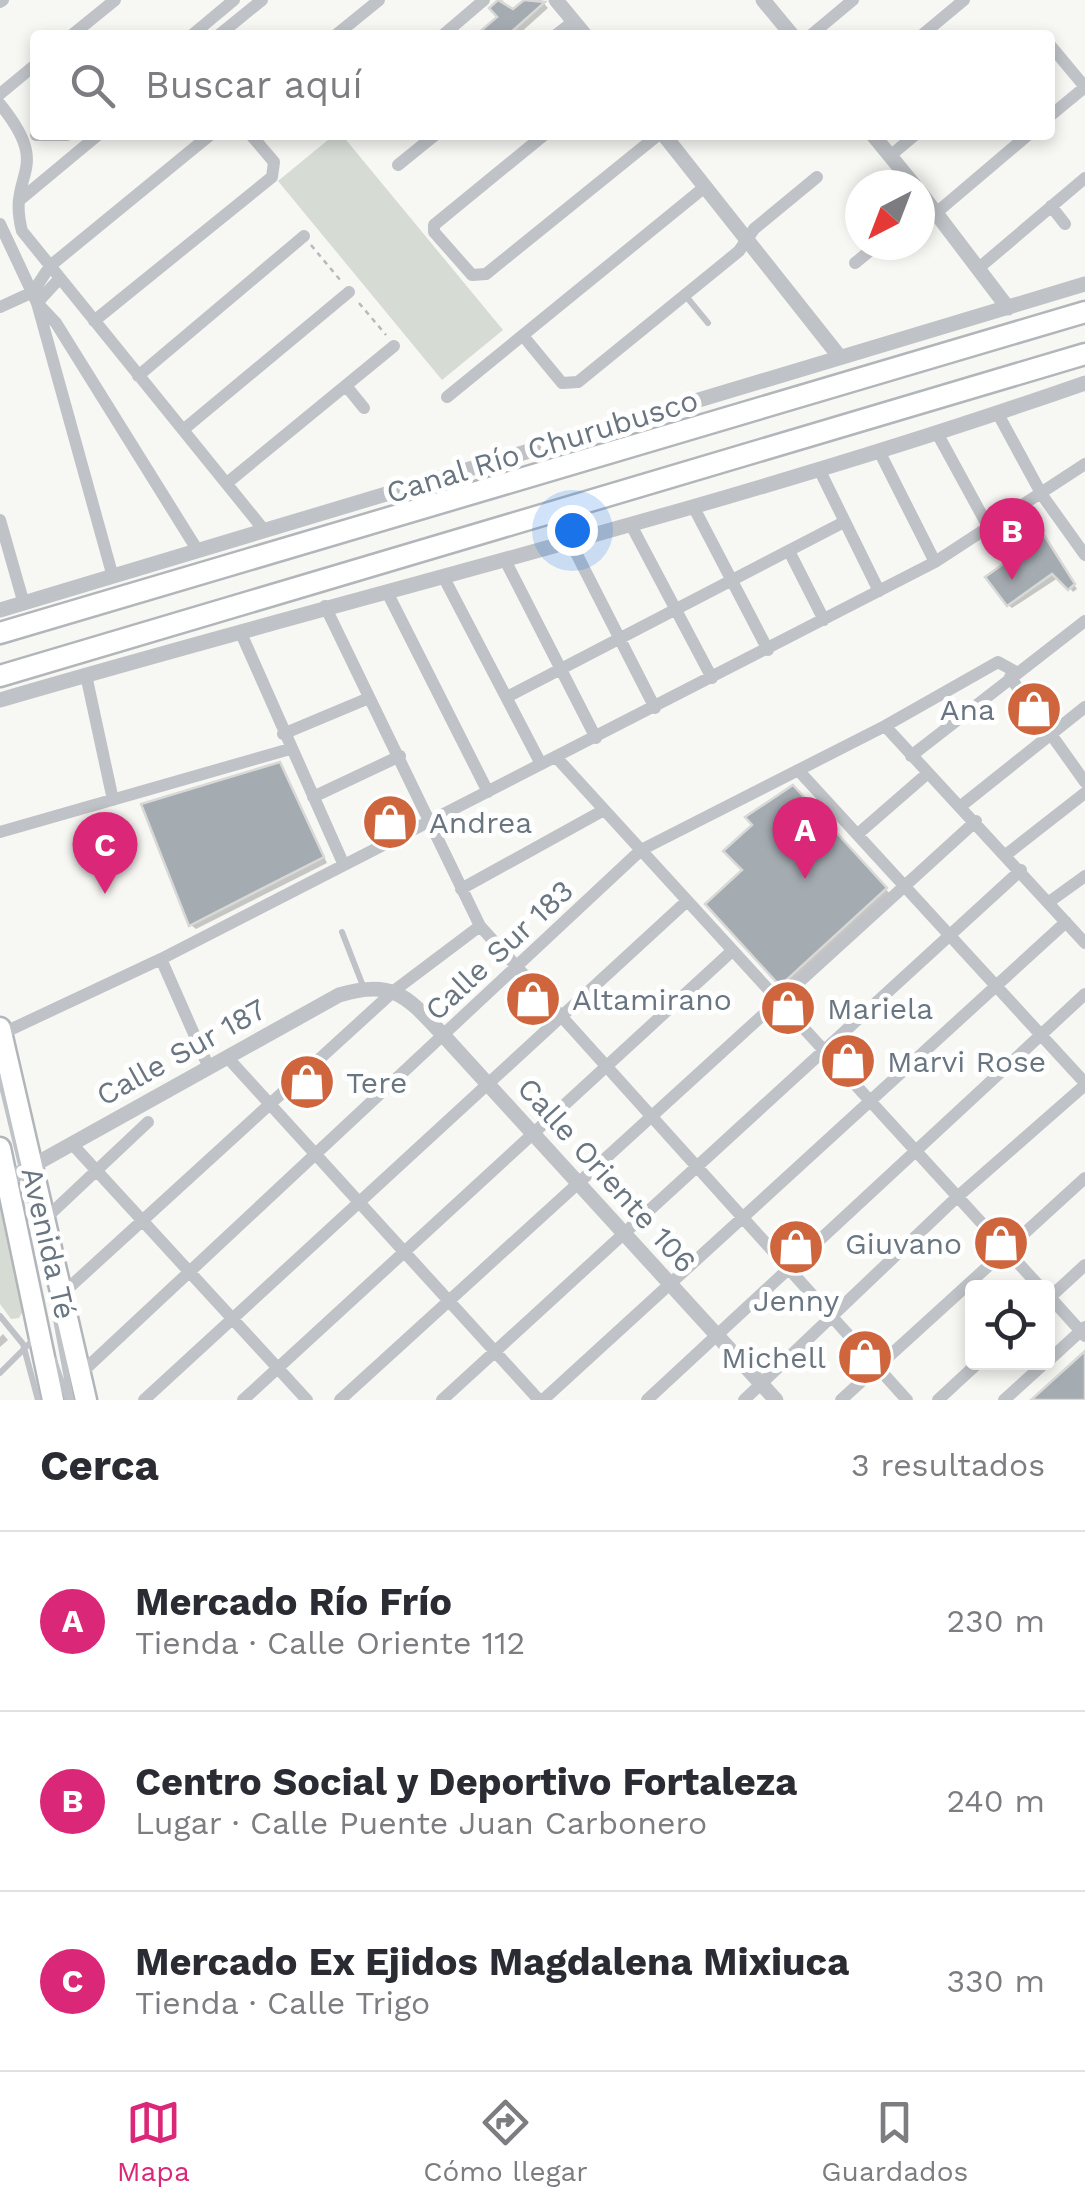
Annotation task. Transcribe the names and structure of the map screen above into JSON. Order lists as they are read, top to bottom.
{
  "streets": {
    "main road": ["Canal Río Churubusco", "Avenida Té"],
    "street": ["Calle Sur 183", "Calle Sur 187", "Calle Oriente 106"]
  },
  "crossings": [
    ["Calle Sur 183", "Calle Oriente 106"],
    ["Calle Sur 183", "Avenida Té"],
    ["Calle Sur 187", "Calle Oriente 106"],
    ["Calle Sur 187", "Avenida Té"]
  ],
  "places": {
    "shop": [
      "Ana",
      "Andrea",
      "Altamirano",
      "Mariela",
      "Marvi Rose",
      "Tere",
      "Giuvano",
      "Jenny",
      "Michell"
    ]
  },
  "north": "bottom left",
  "page": {
    "search": "Buscar aquí",
    "pins": ["B", "A", "C"],
    "heading": ["Cerca", "3 resultados"],
    "list": [
      {
        "mark": "A",
        "name": "Mercado Río Frío",
        "note": "Tienda · Calle Oriente 112",
        "value": "230 m"
      },
      {
        "mark": "B",
        "name": "Centro Social y Deportivo Fortaleza",
        "note": "Lugar · Calle Puente Juan Carbonero",
        "value": "240 m"
      },
      {
        "mark": "C",
        "name": "Mercado Ex Ejidos Magdalena Mixiuca",
        "note": "Tienda · Calle Trigo",
        "value": "330 m"
      }
    ],
    "nav": ["Mapa", "Cómo llegar", "Guardados"]
  }
}
